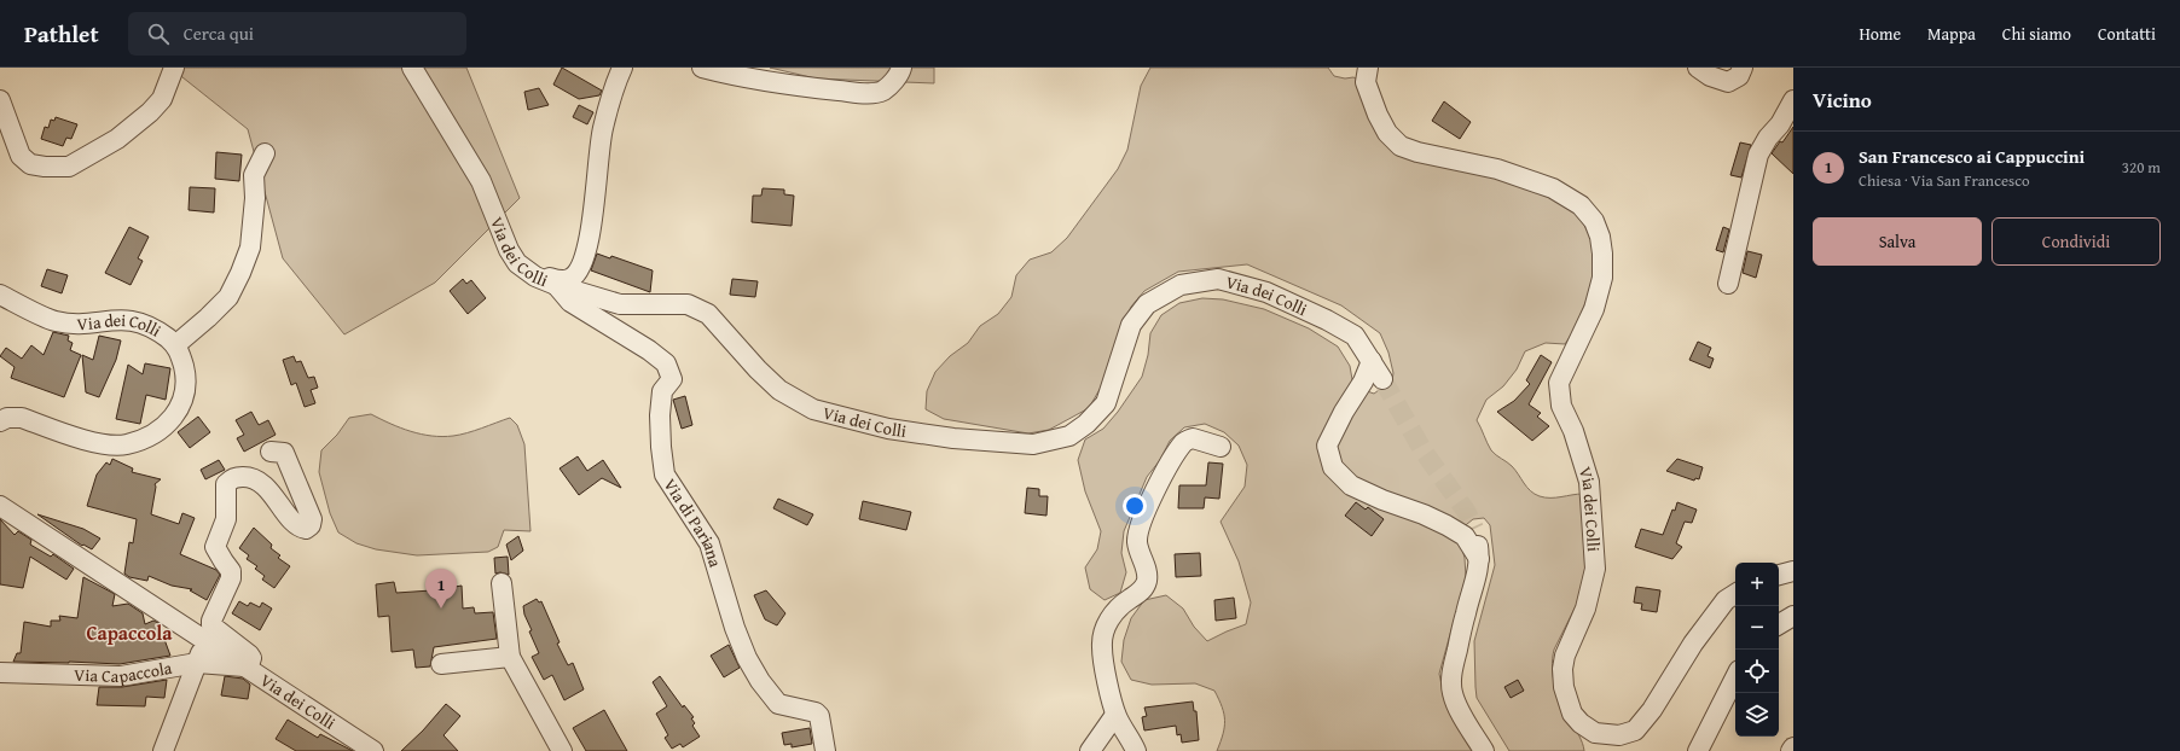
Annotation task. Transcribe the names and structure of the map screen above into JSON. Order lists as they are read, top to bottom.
{
  "streets": {
    "street": ["Via dei Colli", "Via di Pariana", "Via Capaccola"]
  },
  "crossings": [
    ["Via dei Colli", "Via di Pariana"],
    ["Via dei Colli", "Via Capaccola"]
  ],
  "districts": ["Capaccola"],
  "page": {
    "header": "Pathlet",
    "search": "Cerca qui",
    "nav": [
      "Home",
      "Mappa",
      "Chi siamo",
      "Contatti"
    ],
    "heading": "Vicino",
    "list": [
      {
        "mark": "1",
        "name": "San Francesco ai Cappuccini",
        "note": "Chiesa · Via San Francesco",
        "value": "320 m"
      }
    ],
    "buttons": ["Salva", "Condividi"],
    "map_buttons": ["+", "−"],
    "pins": "1"
  }
}
